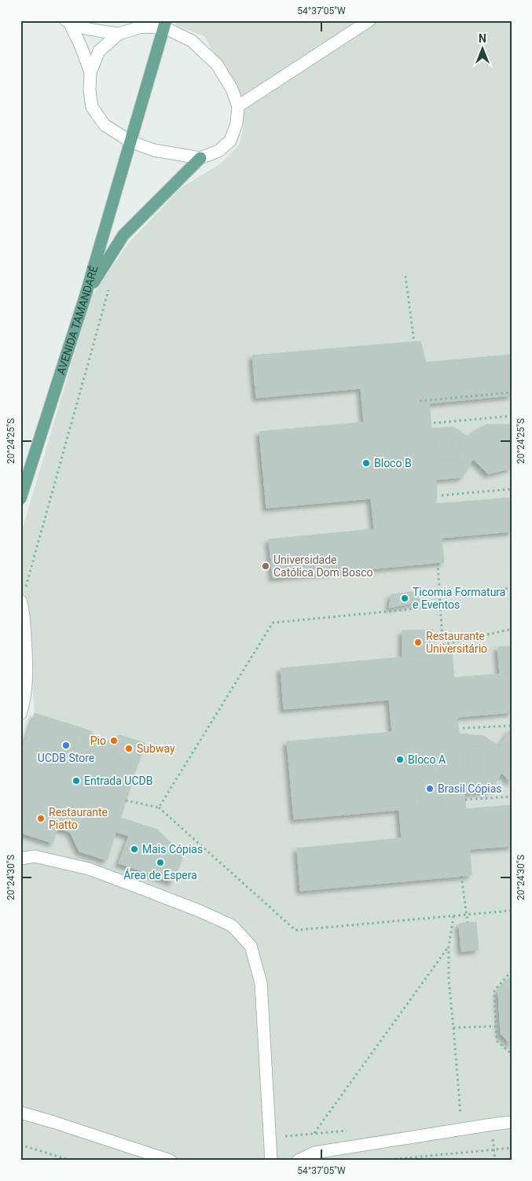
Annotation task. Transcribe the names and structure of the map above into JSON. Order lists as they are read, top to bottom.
{
  "streets": {
    "main road": ["AVENIDA TAMANDARÉ"]
  },
  "places": [
    "Bloco B",
    "Universidade Católica Dom Bosco",
    "Ticomia Formatura e Eventos",
    "Restaurante Universitário",
    "Pio",
    "UCDB Store",
    "Subway",
    "Bloco A",
    "Entrada UCDB",
    "Brasil Cópias",
    "Restaurante Piatto",
    "Mais Cópias",
    "Área de Espera"
  ],
  "north": "top",
  "coordinates": ["54°37'05\"W", "20°24'25\"S", "20°24'30\"S"]
}
